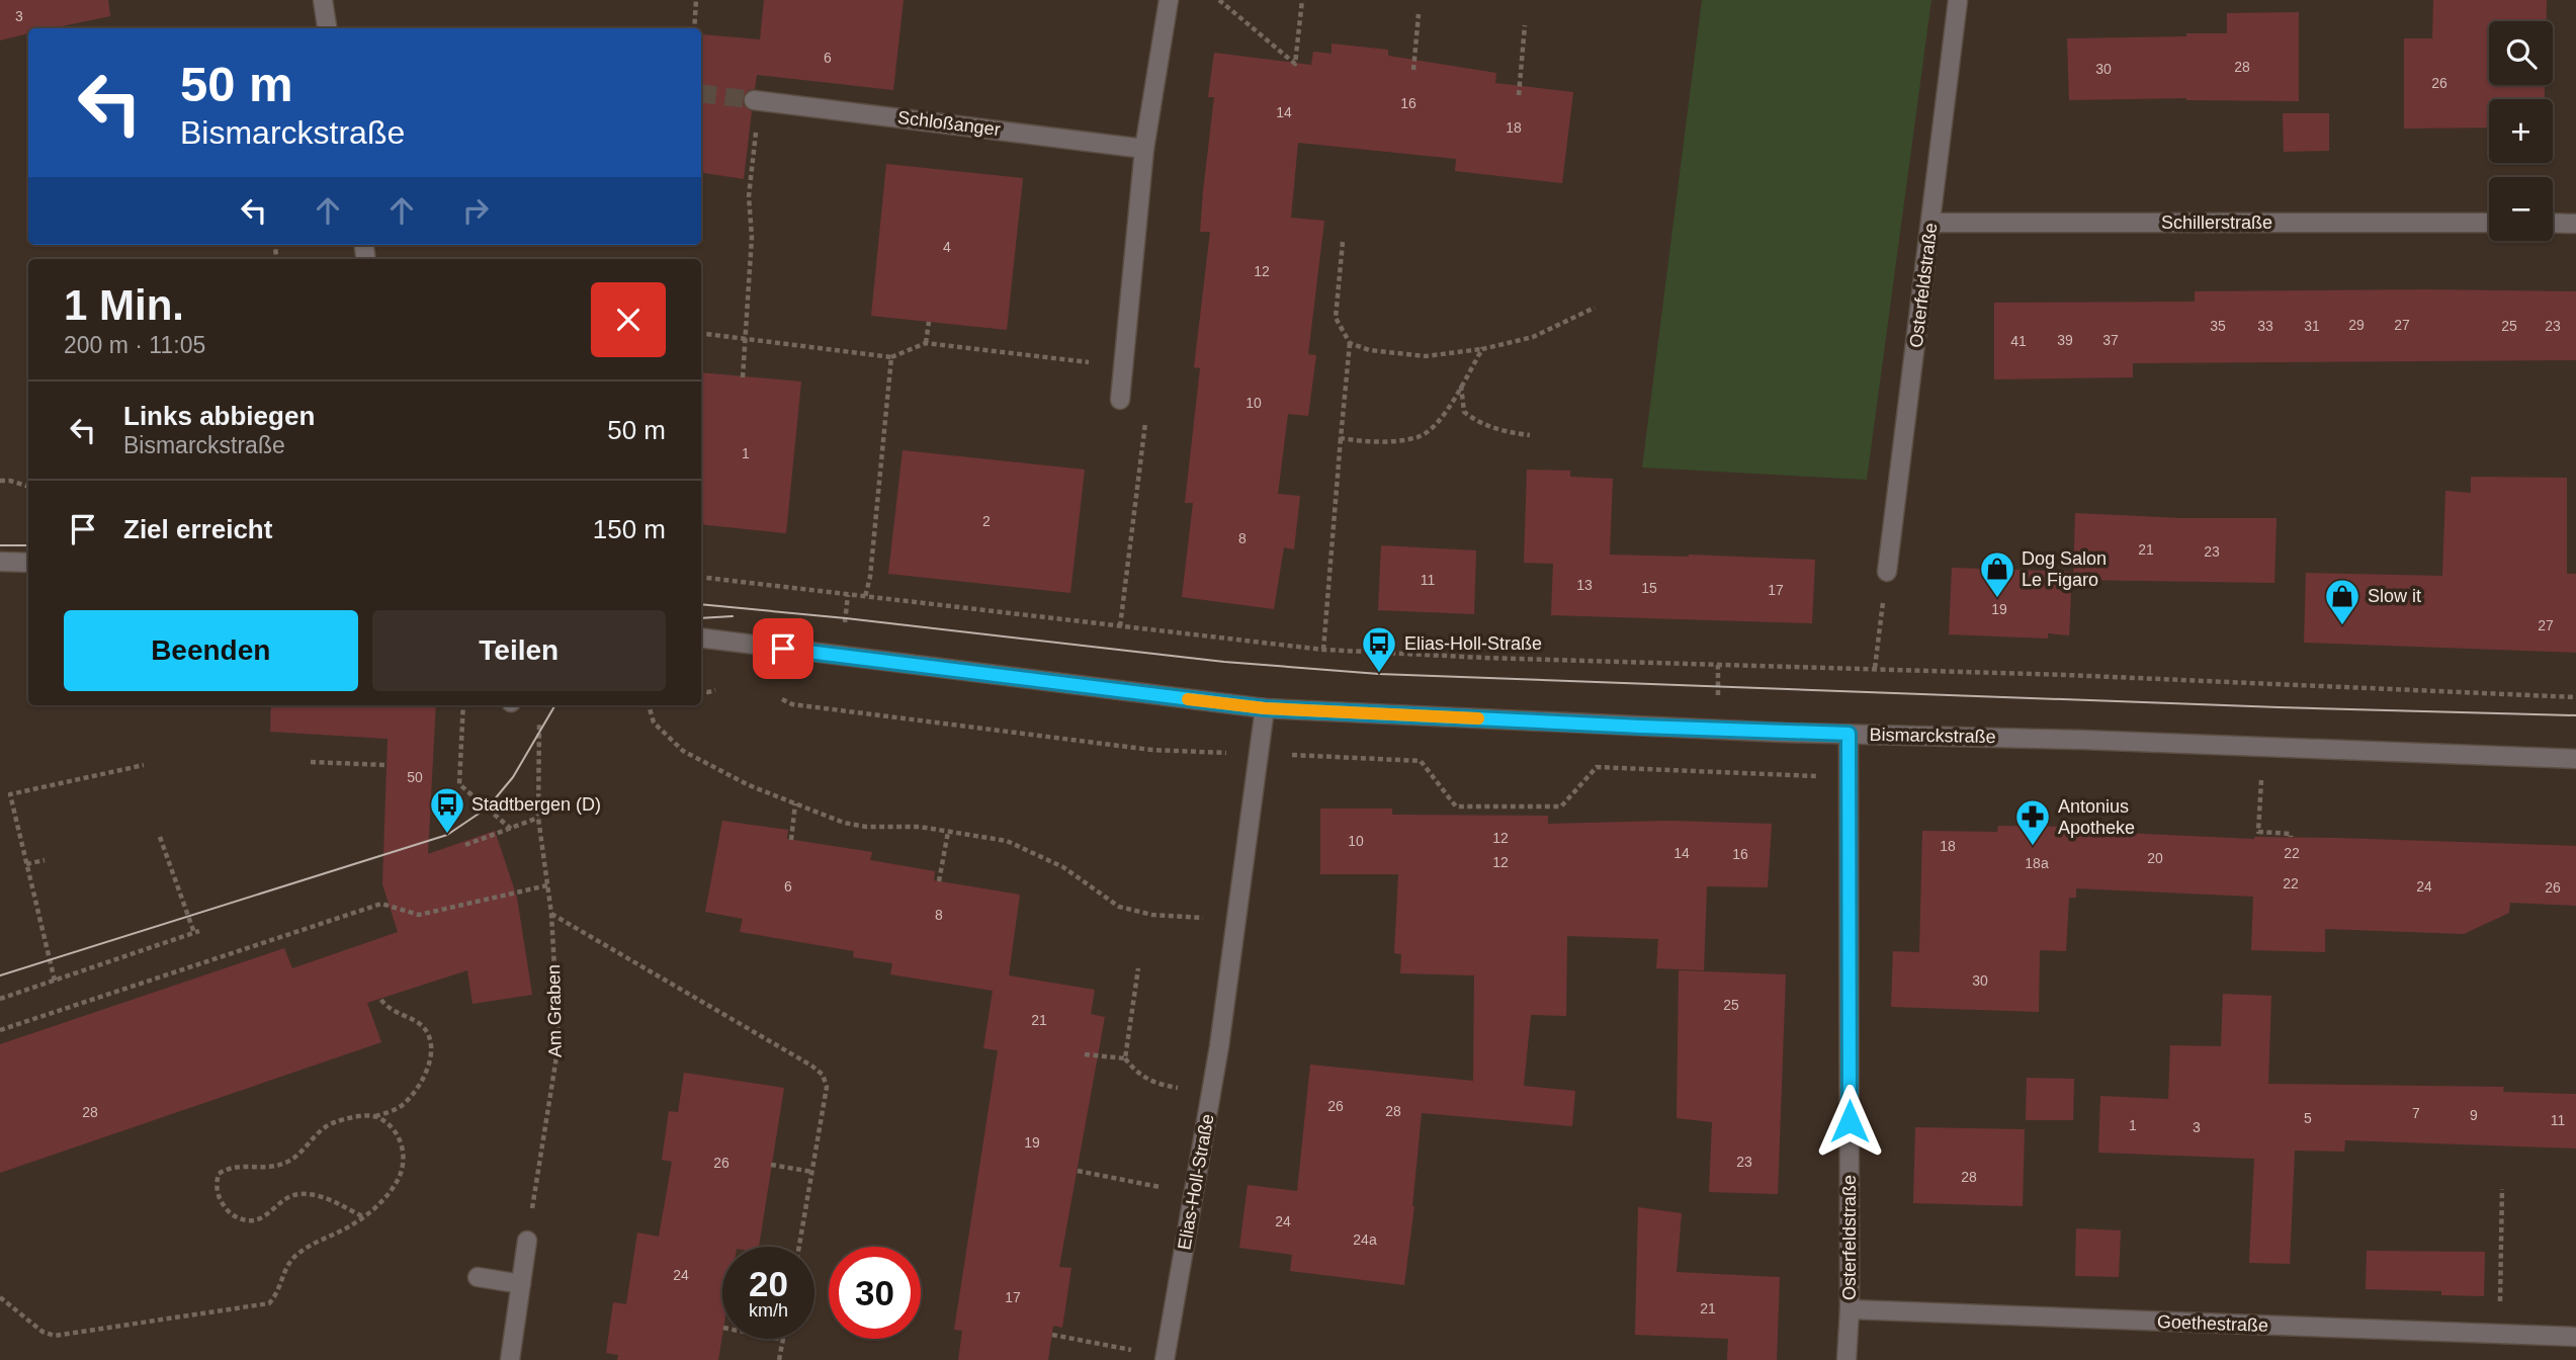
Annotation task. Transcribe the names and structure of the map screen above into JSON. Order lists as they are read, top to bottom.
{
  "streets": {
    "street": [
      "Schloßanger",
      "Schillerstraße",
      "Osterfeldstraße",
      "Bismarckstraße",
      "Elias-Holl-Straße",
      "Goethestraße"
    ],
    "path": ["Am Graben"]
  },
  "crossings": [
    ["Schillerstraße", "Osterfeldstraße"],
    ["Osterfeldstraße", "Bismarckstraße"],
    ["Osterfeldstraße", "Goethestraße"],
    ["Bismarckstraße", "Elias-Holl-Straße"]
  ],
  "places": {
    "shop": ["Dog Salon Le Figaro", "Slow it"],
    "bus stop": ["Elias-Holl-Straße", "Stadtbergen (D)"],
    "pharmacy": ["Antonius Apotheke"]
  },
  "house_numbers": [
    "3",
    "6",
    "28",
    "30",
    "26",
    "16",
    "14",
    "18",
    "4",
    "12",
    "29",
    "27",
    "35",
    "33",
    "31",
    "25",
    "23",
    "39",
    "37",
    "41",
    "10",
    "1",
    "2",
    "8",
    "21",
    "23",
    "11",
    "13",
    "15",
    "17",
    "19",
    "27",
    "50",
    "12",
    "10",
    "18",
    "14",
    "22",
    "16",
    "20",
    "12",
    "18a",
    "22",
    "6",
    "24",
    "26",
    "8",
    "30",
    "25",
    "21",
    "26",
    "28",
    "28",
    "7",
    "9",
    "5",
    "11",
    "1",
    "3",
    "19",
    "23",
    "26",
    "28",
    "24",
    "24a",
    "24",
    "17",
    "21"
  ],
  "page": {
    "map_buttons": ["+", "−"],
    "turn": ["50 m", "Bismarckstraße"],
    "heading": ["1 Min.", "200 m · 11:05"],
    "list": [
      {
        "name": "Links abbiegen",
        "note": "Bismarckstraße",
        "value": "50 m"
      },
      {
        "name": "Ziel erreicht",
        "value": "150 m"
      }
    ],
    "buttons": ["Beenden", "Teilen"],
    "speed": "20 km/h",
    "limit": "30"
  }
}
